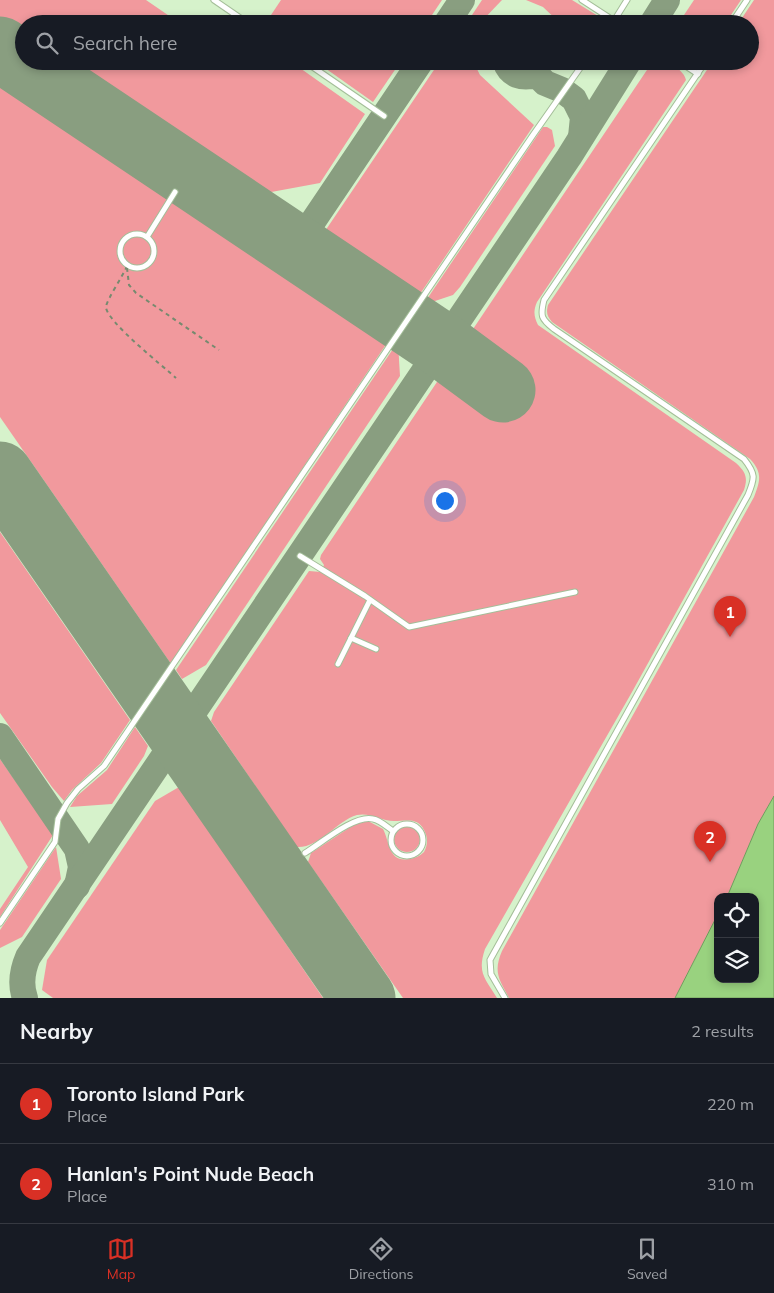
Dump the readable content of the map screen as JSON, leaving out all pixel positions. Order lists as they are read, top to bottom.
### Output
{
  "page": {
    "search": "Search here",
    "pins": ["1", "2"],
    "heading": ["Nearby", "2 results"],
    "list": [
      {
        "mark": "1",
        "name": "Toronto Island Park",
        "note": "Place",
        "value": "220 m"
      },
      {
        "mark": "2",
        "name": "Hanlan's Point Nude Beach",
        "note": "Place",
        "value": "310 m"
      }
    ],
    "nav": ["Map", "Directions", "Saved"]
  }
}
